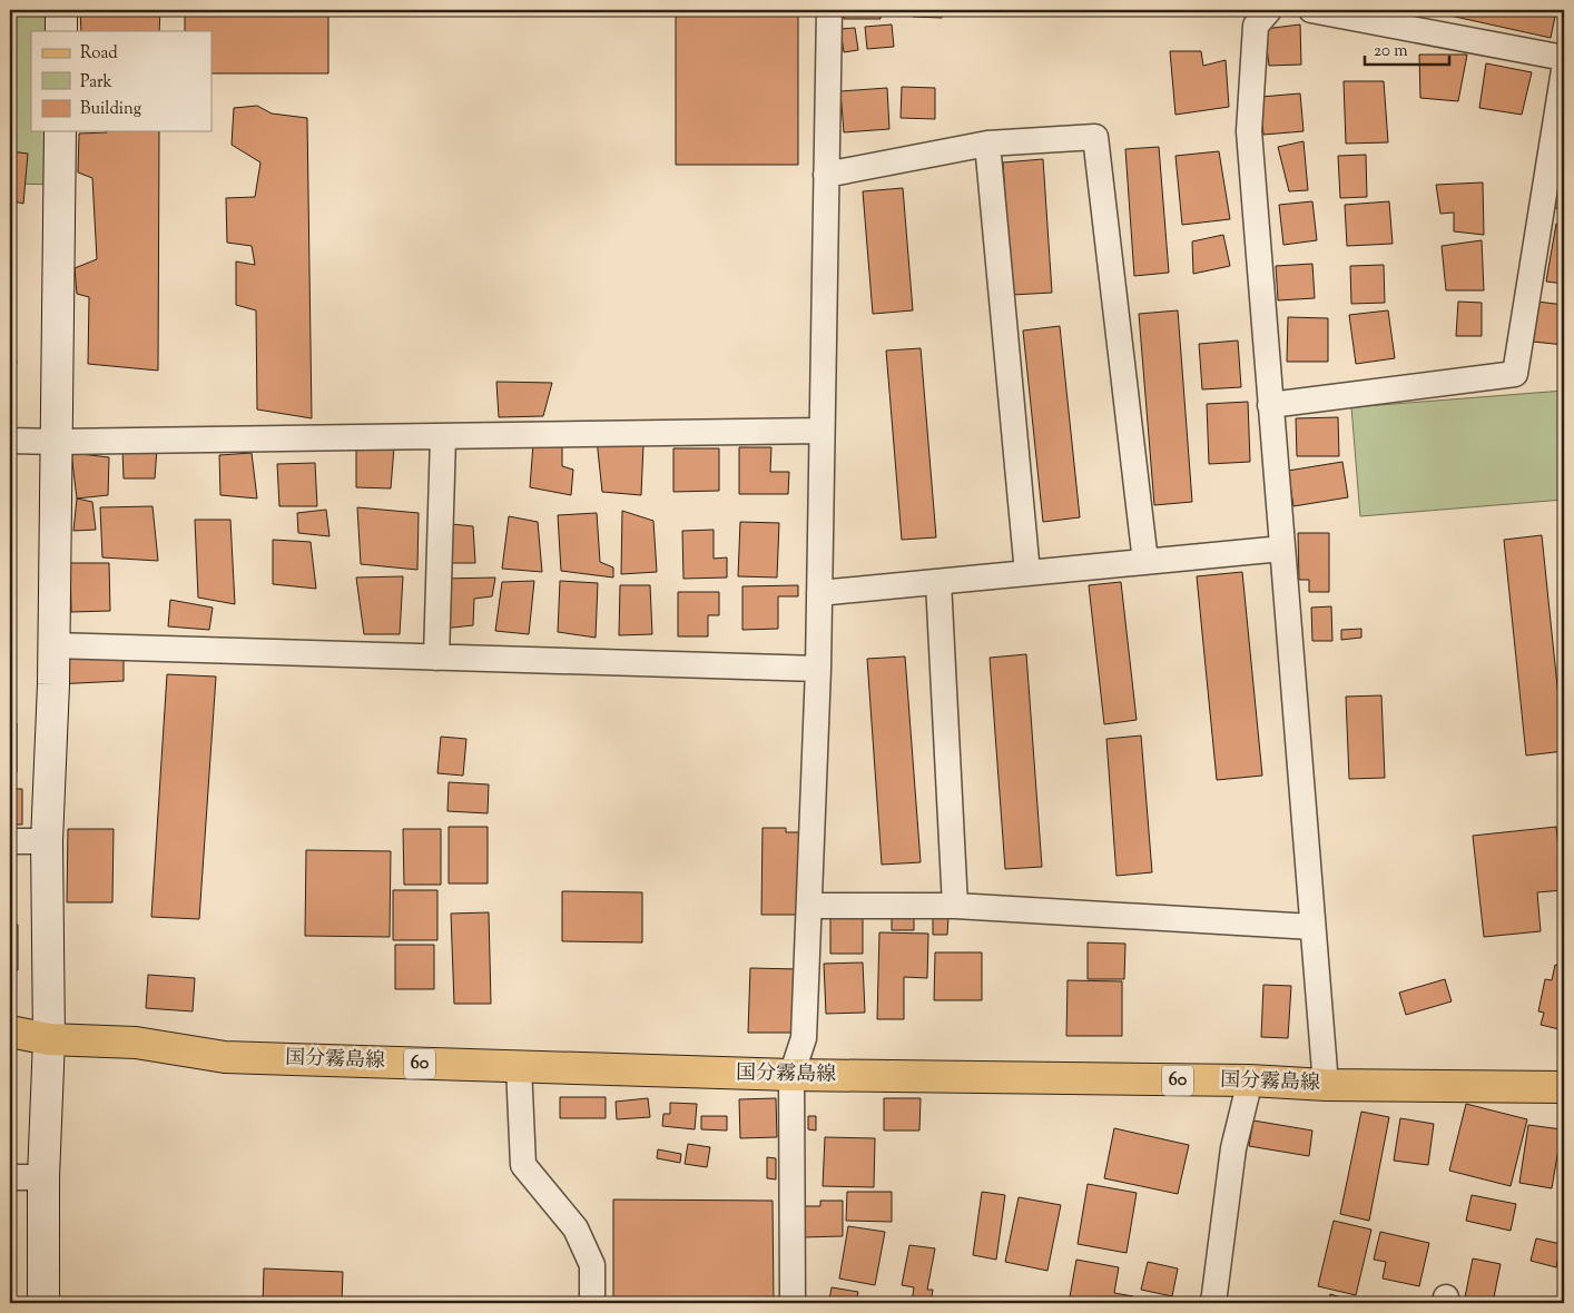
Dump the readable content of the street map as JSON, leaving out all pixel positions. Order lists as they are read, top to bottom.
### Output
{
  "streets": {
    "main road": ["国分霧島線", "60"]
  },
  "legend": ["Road", "Park", "Building"],
  "scale_bar": "20 m"
}
